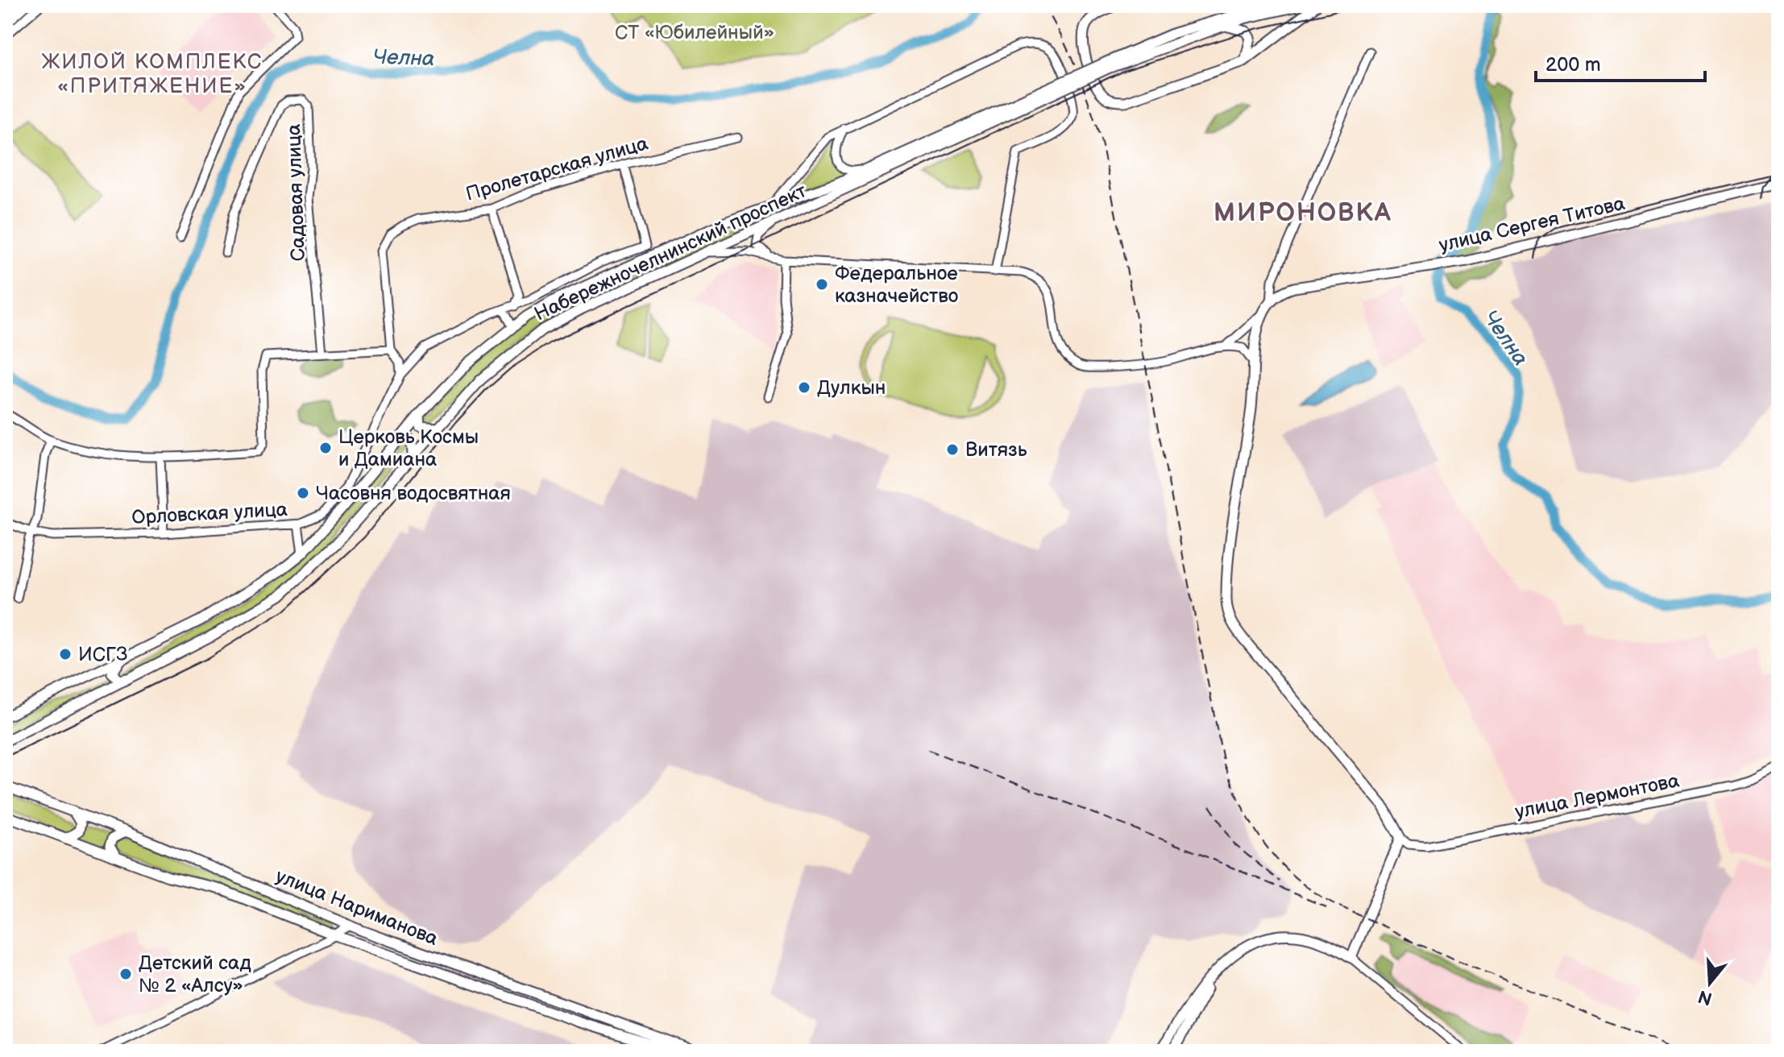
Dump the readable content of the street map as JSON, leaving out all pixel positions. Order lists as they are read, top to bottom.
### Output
{
  "streets": {
    "main road": ["улица Сергея Титова", "Набережночелнинский проспект", "улица Нариманова"],
    "street": [
      "Пролетарская улица",
      "Садовая улица",
      "Орловская улица",
      "улица Лермонтова"
    ]
  },
  "crossings": [
    ["Пролетарская улица", "Орловская улица"]
  ],
  "districts": ["ЖИЛОЙ КОМПЛЕКС «ПРИТЯЖЕНИЕ»", "МИРОНОВКА"],
  "water": ["Челна"],
  "parks": ["СТ «Юбилейный»"],
  "places": [
    "Федеральное казначейство",
    "Дулкын",
    "Церковь Космы и Дамиана",
    "Витязь",
    "Часовня водосвятная",
    "ИСГЗ",
    "Детский сад № 2 «Алсу»"
  ],
  "scale_bar": "200 m",
  "north": "bottom"
}
